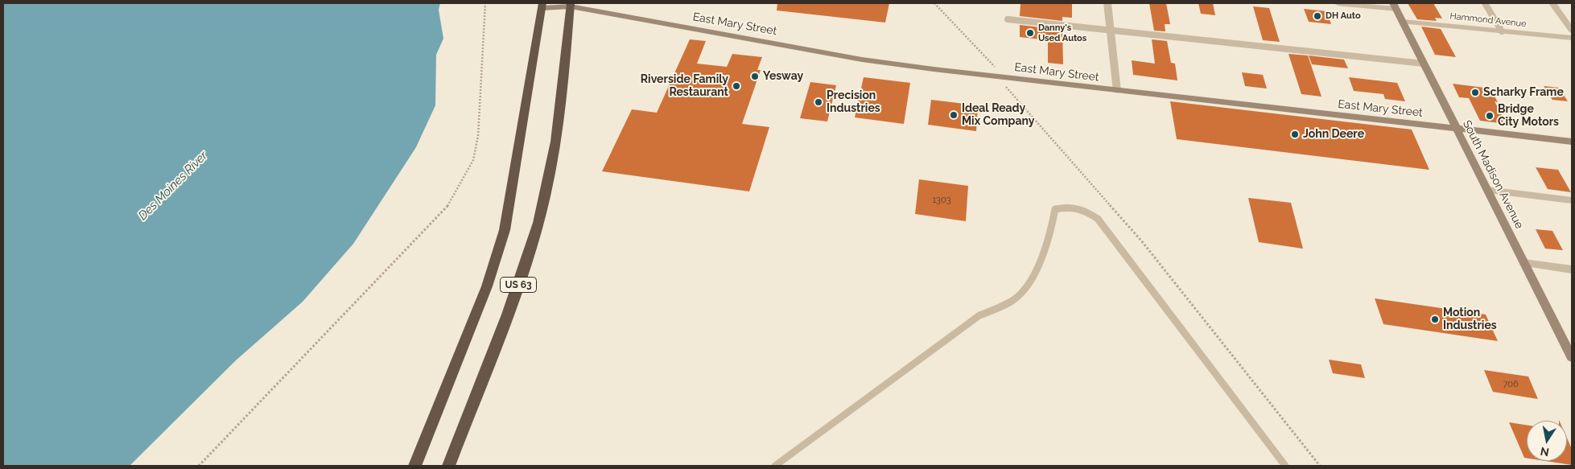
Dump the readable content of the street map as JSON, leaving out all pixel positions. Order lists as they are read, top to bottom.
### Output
{
  "streets": {
    "highway": ["US 63"],
    "main road": ["East Mary Street", "South Madison Avenue"],
    "street": ["Hammond Avenue"]
  },
  "crossings": [
    ["Hammond Avenue", "South Madison Avenue"],
    ["East Mary Street", "South Madison Avenue"],
    ["East Mary Street", "US 63"]
  ],
  "water": ["Des Moines River"],
  "places": [
    "DH Auto",
    "Danny's Used Autos",
    "Yesway",
    "Riverside Family Restaurant",
    "Scharky Frame",
    "Precision Industries",
    "Ideal Ready Mix Company",
    "Bridge City Motors",
    "John Deere",
    "Motion Industries"
  ],
  "house_numbers": ["1303", "706"],
  "north": "bottom"
}
